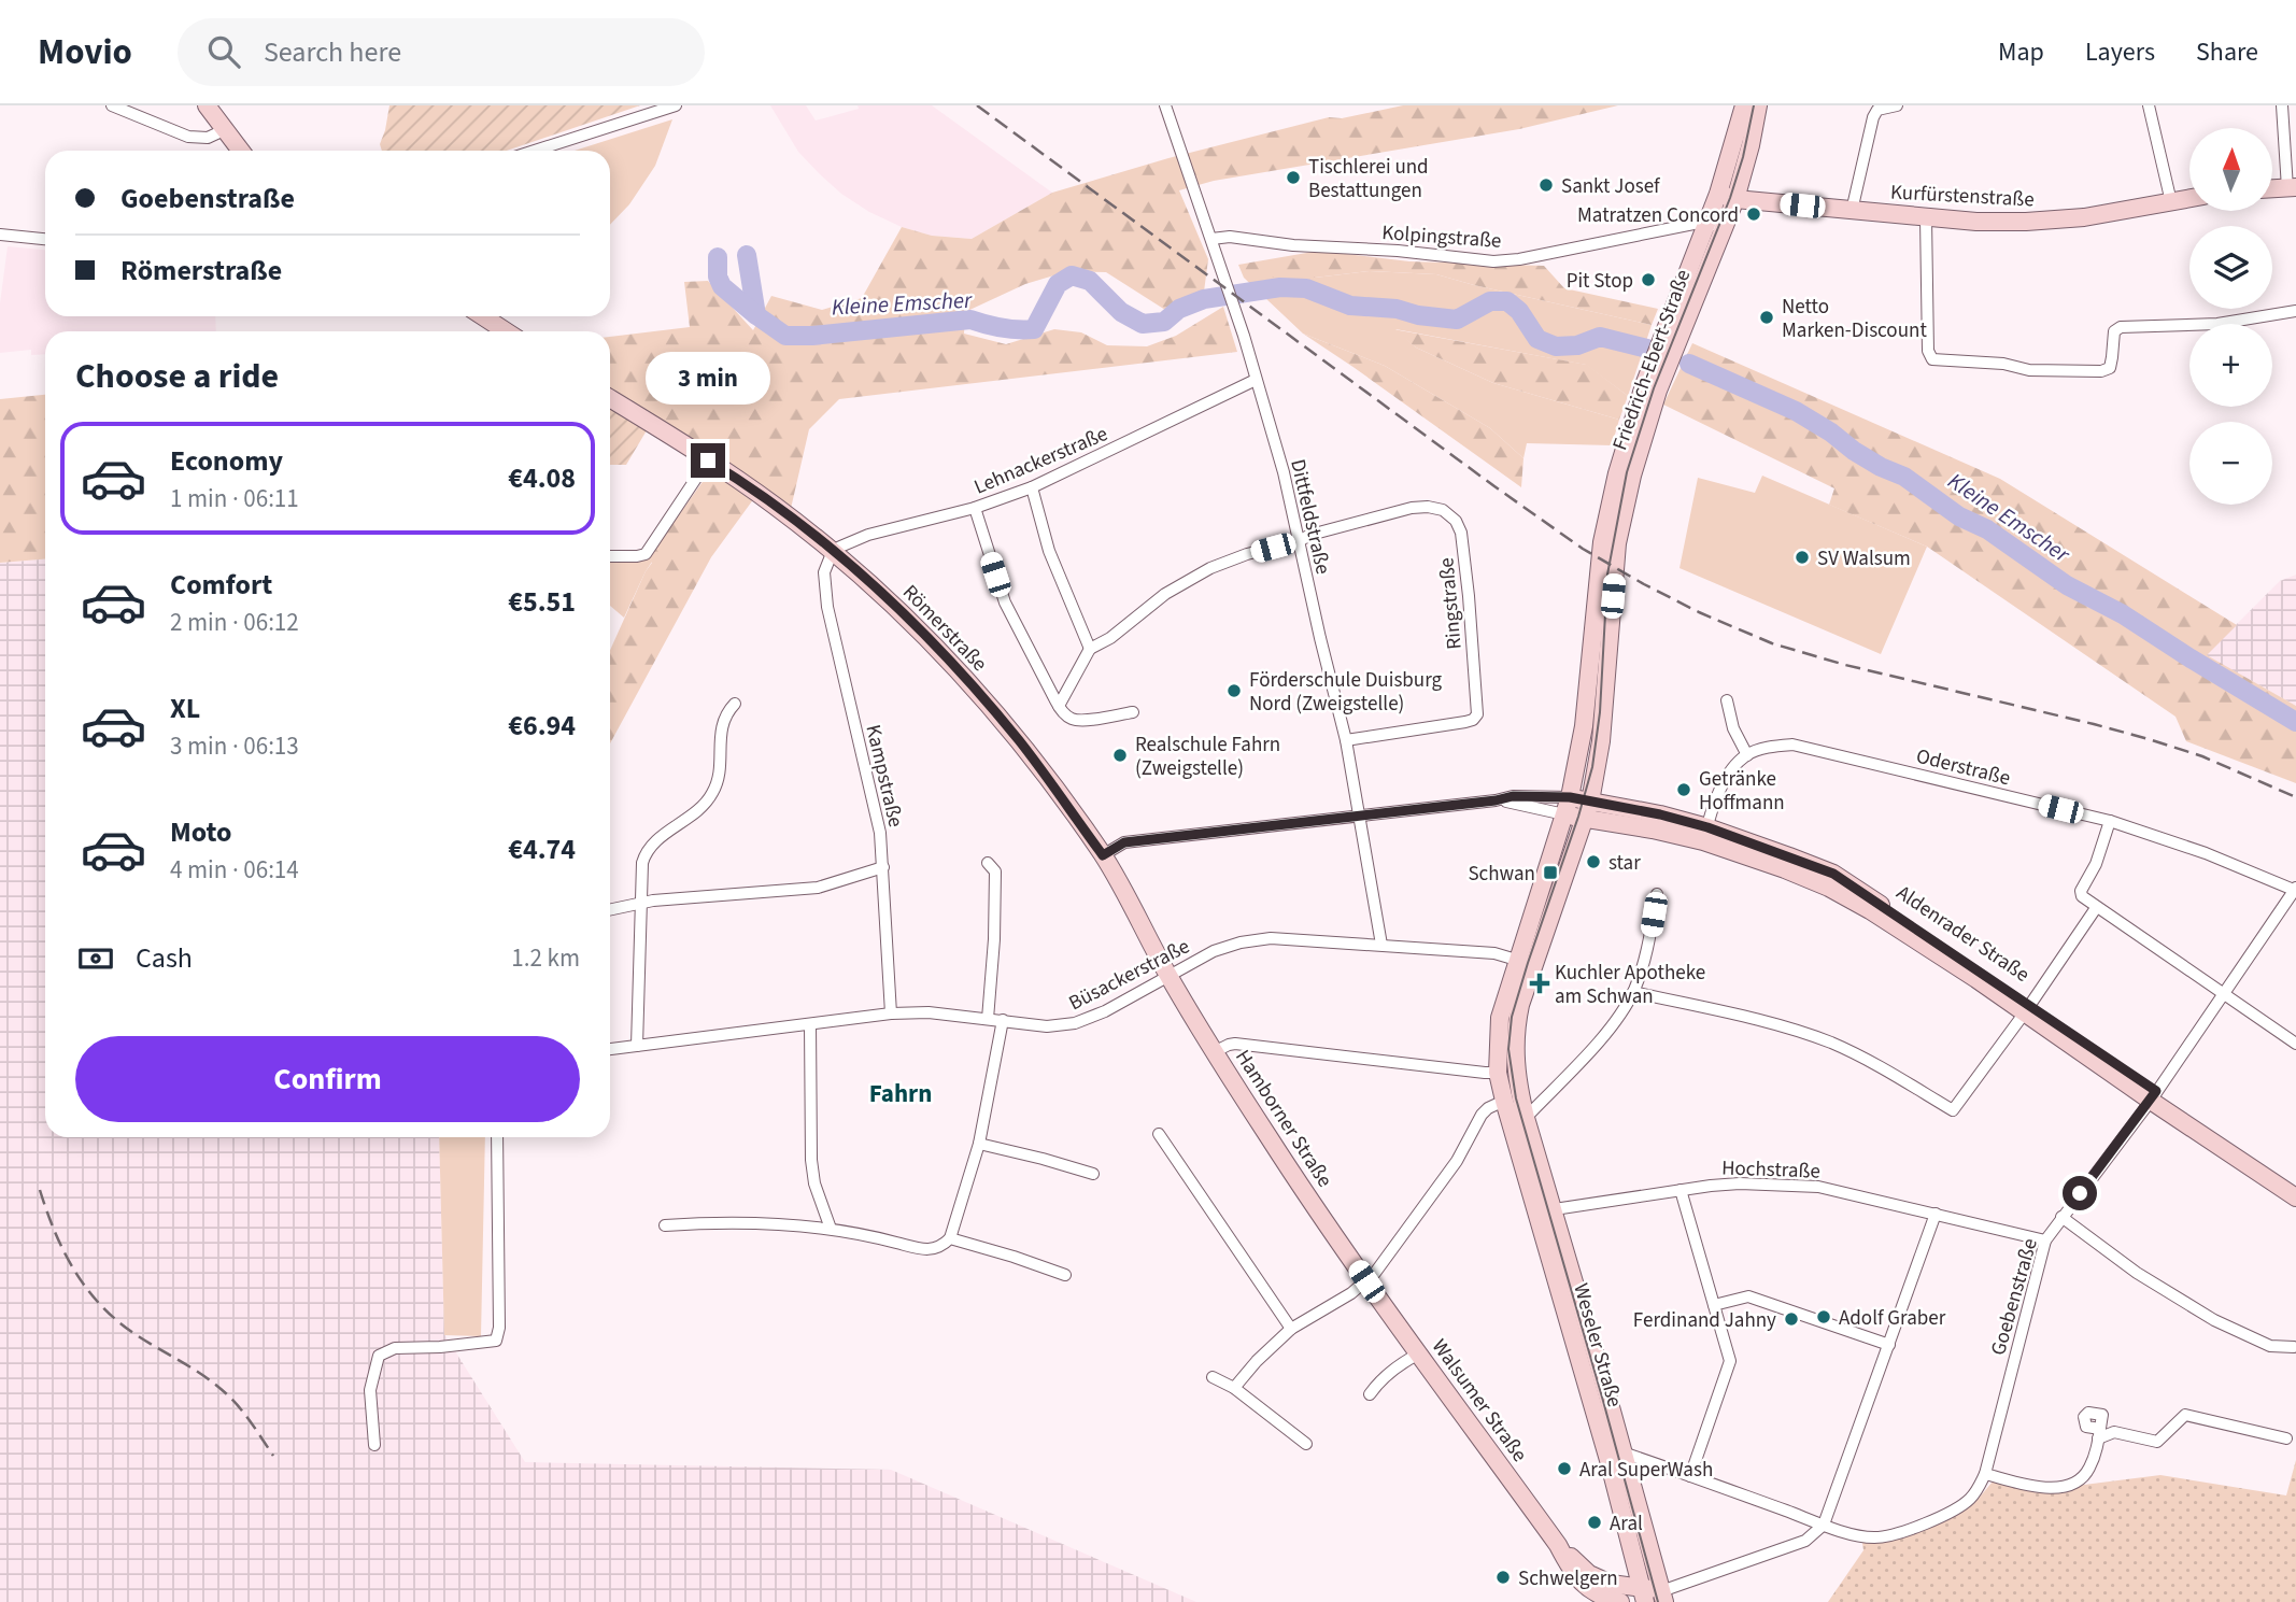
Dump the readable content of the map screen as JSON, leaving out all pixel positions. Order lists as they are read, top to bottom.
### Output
{
  "streets": {
    "street": [
      "Kurfürstenstraße",
      "Kolpingstraße",
      "Friedrich-Ebert-Straße",
      "Lehnackerstraße",
      "Dittfeldstraße",
      "Ringstraße",
      "Römerstraße",
      "Oderstraße",
      "Kampstraße",
      "Aldenrader Straße",
      "Büsackerstraße",
      "Hamborner Straße",
      "Hochstraße",
      "Goebenstraße",
      "Weseler Straße",
      "Walsumer Straße"
    ]
  },
  "crossings": [
    ["Kurfürstenstraße", "Friedrich-Ebert-Straße"],
    ["Kolpingstraße", "Friedrich-Ebert-Straße"],
    ["Kolpingstraße", "Dittfeldstraße"],
    ["Friedrich-Ebert-Straße", "Aldenrader Straße"],
    ["Friedrich-Ebert-Straße", "Büsackerstraße"],
    ["Friedrich-Ebert-Straße", "Weseler Straße"],
    ["Lehnackerstraße", "Dittfeldstraße"],
    ["Lehnackerstraße", "Römerstraße"],
    ["Lehnackerstraße", "Kampstraße"],
    ["Dittfeldstraße", "Ringstraße"],
    ["Dittfeldstraße", "Büsackerstraße"],
    ["Römerstraße", "Kampstraße"],
    ["Römerstraße", "Büsackerstraße"],
    ["Römerstraße", "Hamborner Straße"],
    ["Oderstraße", "Goebenstraße"],
    ["Kampstraße", "Büsackerstraße"],
    ["Aldenrader Straße", "Goebenstraße"],
    ["Büsackerstraße", "Hamborner Straße"],
    ["Hamborner Straße", "Walsumer Straße"],
    ["Hochstraße", "Goebenstraße"],
    ["Hochstraße", "Weseler Straße"],
    ["Goebenstraße", "Weseler Straße"],
    ["Weseler Straße", "Walsumer Straße"]
  ],
  "districts": ["Fahrn"],
  "water": ["Kleine Emscher"],
  "places": {
    "other": [
      "Tischlerei und Bestattungen",
      "Sankt Josef",
      "Matratzen Concord",
      "Pit Stop",
      "Netto Marken-Discount",
      "SV Walsum",
      "Förderschule Duisburg Nord (Zweigstelle)",
      "Realschule Fahrn (Zweigstelle)",
      "Getränke Hoffmann",
      "star",
      "Adolf Graber",
      "Ferdinand Jahny",
      "Aral SuperWash",
      "Aral",
      "Schwelgern"
    ],
    "transit": ["Schwan"],
    "health": ["Kuchler Apotheke am Schwan"]
  },
  "north": "top",
  "page": {
    "header": "Movio",
    "search": "Search here",
    "nav": ["Map", "Layers", "Share"],
    "map_buttons": ["+", "−"],
    "banner": ["Goebenstraße", "Römerstraße"],
    "heading": "Choose a ride",
    "bubble": "3 min",
    "list": [
      {
        "name": "Economy",
        "note": "1 min · 06:11",
        "value": "€4.08"
      },
      {
        "name": "Comfort",
        "note": "2 min · 06:12",
        "value": "€5.51"
      },
      {
        "name": "XL",
        "note": "3 min · 06:13",
        "value": "€6.94"
      },
      {
        "name": "Moto",
        "note": "4 min · 06:14",
        "value": "€4.74"
      }
    ],
    "pay": ["Cash", "1.2 km"],
    "buttons": "Confirm"
  }
}
